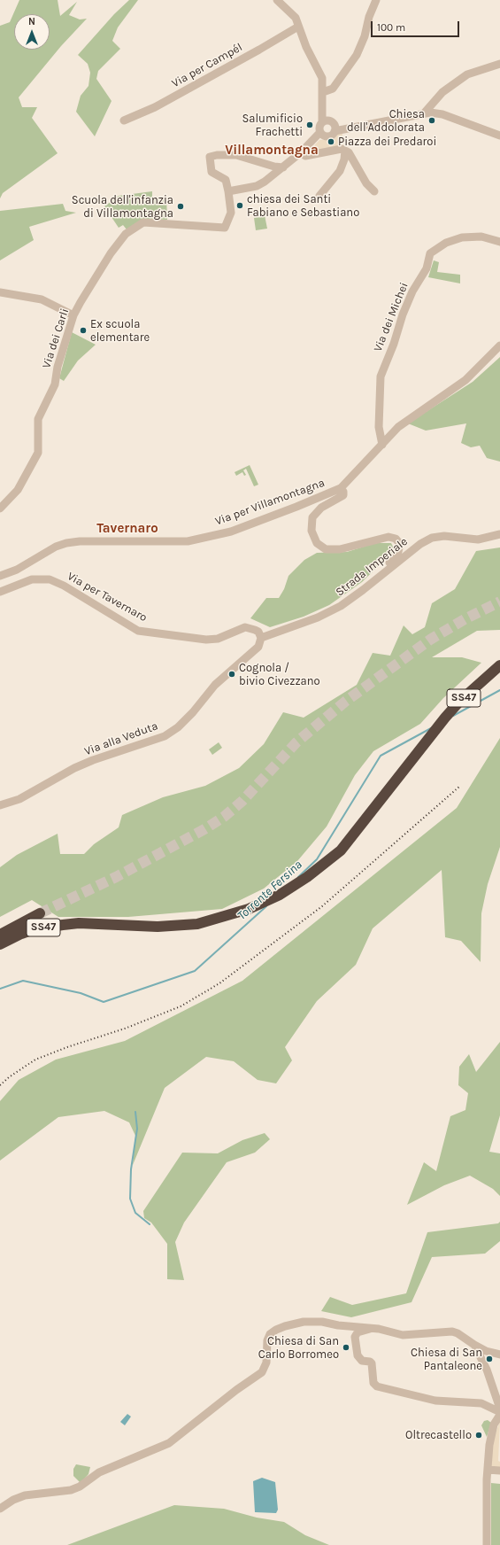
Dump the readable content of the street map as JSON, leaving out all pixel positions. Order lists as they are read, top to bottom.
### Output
{
  "streets": {
    "highway": ["SS47"],
    "street": [
      "Via per Campél",
      "Via dei Michei",
      "Via dei Carli",
      "Via per Villamontagna",
      "Strada Imperiale",
      "Via per Tavernaro",
      "Via alla Veduta"
    ]
  },
  "crossings": [
    ["Via dei Michei", "Via per Villamontagna"],
    ["Strada Imperiale", "Via per Tavernaro"],
    ["Strada Imperiale", "Via alla Veduta"],
    ["Via per Tavernaro", "Via alla Veduta"]
  ],
  "districts": ["Villamontagna", "Tavernaro"],
  "water": ["Torrente Fersina"],
  "places": [
    "Chiesa dell'Addolorata",
    "Salumificio Frachetti",
    "Piazza dei Predaroi",
    "chiesa dei Santi Fabiano e Sebastiano",
    "Scuola dell'infanzia di Villamontagna",
    "Ex scuola elementare",
    "Cognola / bivio Civezzano",
    "Chiesa di San Carlo Borromeo",
    "Chiesa di San Pantaleone",
    "Oltrecastello"
  ],
  "scale_bar": "100 m",
  "north": "top"
}
